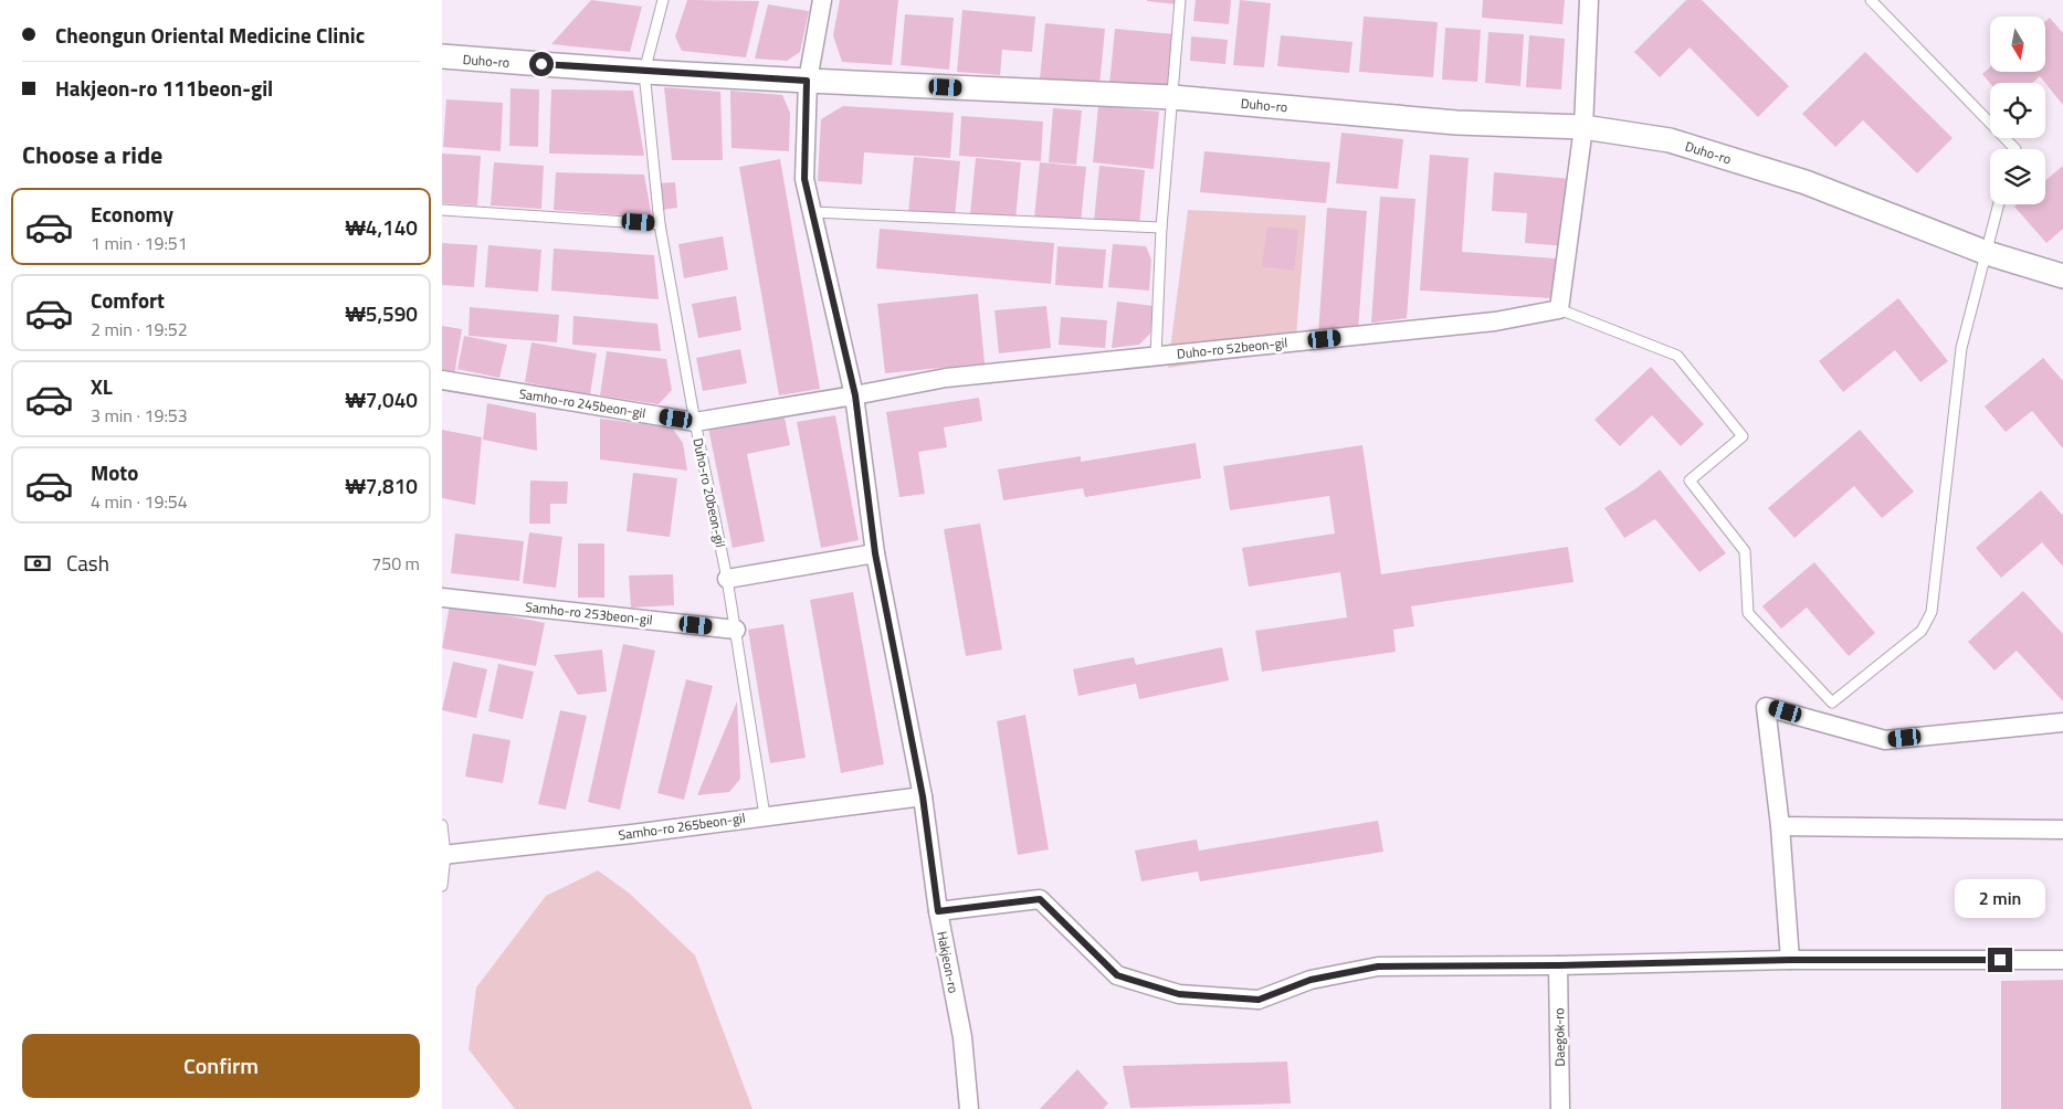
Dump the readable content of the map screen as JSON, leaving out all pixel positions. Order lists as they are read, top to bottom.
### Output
{
  "streets": {
    "street": [
      "Duho-ro",
      "Duho-ro 52beon-gil",
      "Samho-ro 245beon-gil",
      "Samho-ro 253beon-gil",
      "Samho-ro 265beon-gil",
      "Hakjeon-ro",
      "Daegok-ro"
    ],
    "lane": ["Duho-ro 20beon-gil"]
  },
  "crossings": [
    ["Duho-ro", "Duho-ro 20beon-gil"],
    ["Duho-ro", "Hakjeon-ro"],
    ["Duho-ro 52beon-gil", "Samho-ro 245beon-gil"],
    ["Duho-ro 52beon-gil", "Hakjeon-ro"],
    ["Samho-ro 245beon-gil", "Duho-ro 20beon-gil"],
    ["Samho-ro 245beon-gil", "Hakjeon-ro"],
    ["Duho-ro 20beon-gil", "Samho-ro 253beon-gil"],
    ["Duho-ro 20beon-gil", "Samho-ro 265beon-gil"],
    ["Samho-ro 265beon-gil", "Hakjeon-ro"]
  ],
  "north": "bottom",
  "page": {
    "banner": ["Cheongun Oriental Medicine Clinic", "Hakjeon-ro 111beon-gil"],
    "heading": "Choose a ride",
    "list": [
      {
        "name": "Economy",
        "note": "1 min · 19:51",
        "value": "₩4,140"
      },
      {
        "name": "Comfort",
        "note": "2 min · 19:52",
        "value": "₩5,590"
      },
      {
        "name": "XL",
        "note": "3 min · 19:53",
        "value": "₩7,040"
      },
      {
        "name": "Moto",
        "note": "4 min · 19:54",
        "value": "₩7,810"
      }
    ],
    "pay": ["Cash", "750 m"],
    "bubble": "2 min",
    "buttons": "Confirm"
  }
}
